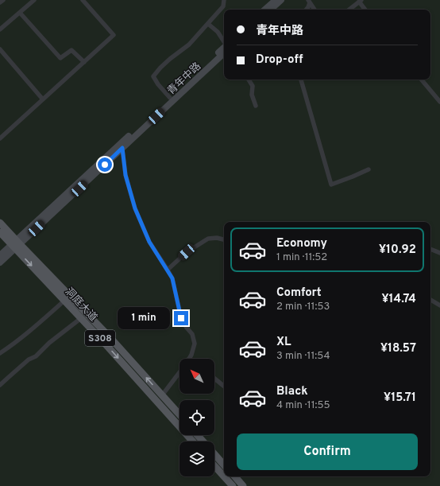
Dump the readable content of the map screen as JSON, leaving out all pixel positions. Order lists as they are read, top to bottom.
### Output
{
  "streets": {
    "main road": ["青年中路", "洞庭大道", "S308"]
  },
  "crossings": [
    ["青年中路", "洞庭大道"]
  ],
  "north": "top left",
  "page": {
    "banner": ["青年中路", "Drop-off"],
    "list": [
      {
        "name": "Economy",
        "note": "1 min · 11:52",
        "value": "¥10.92"
      },
      {
        "name": "Comfort",
        "note": "2 min · 11:53",
        "value": "¥14.74"
      },
      {
        "name": "XL",
        "note": "3 min · 11:54",
        "value": "¥18.57"
      },
      {
        "name": "Black",
        "note": "4 min · 11:55",
        "value": "¥15.71"
      }
    ],
    "bubble": "1 min",
    "buttons": "Confirm"
  }
}
